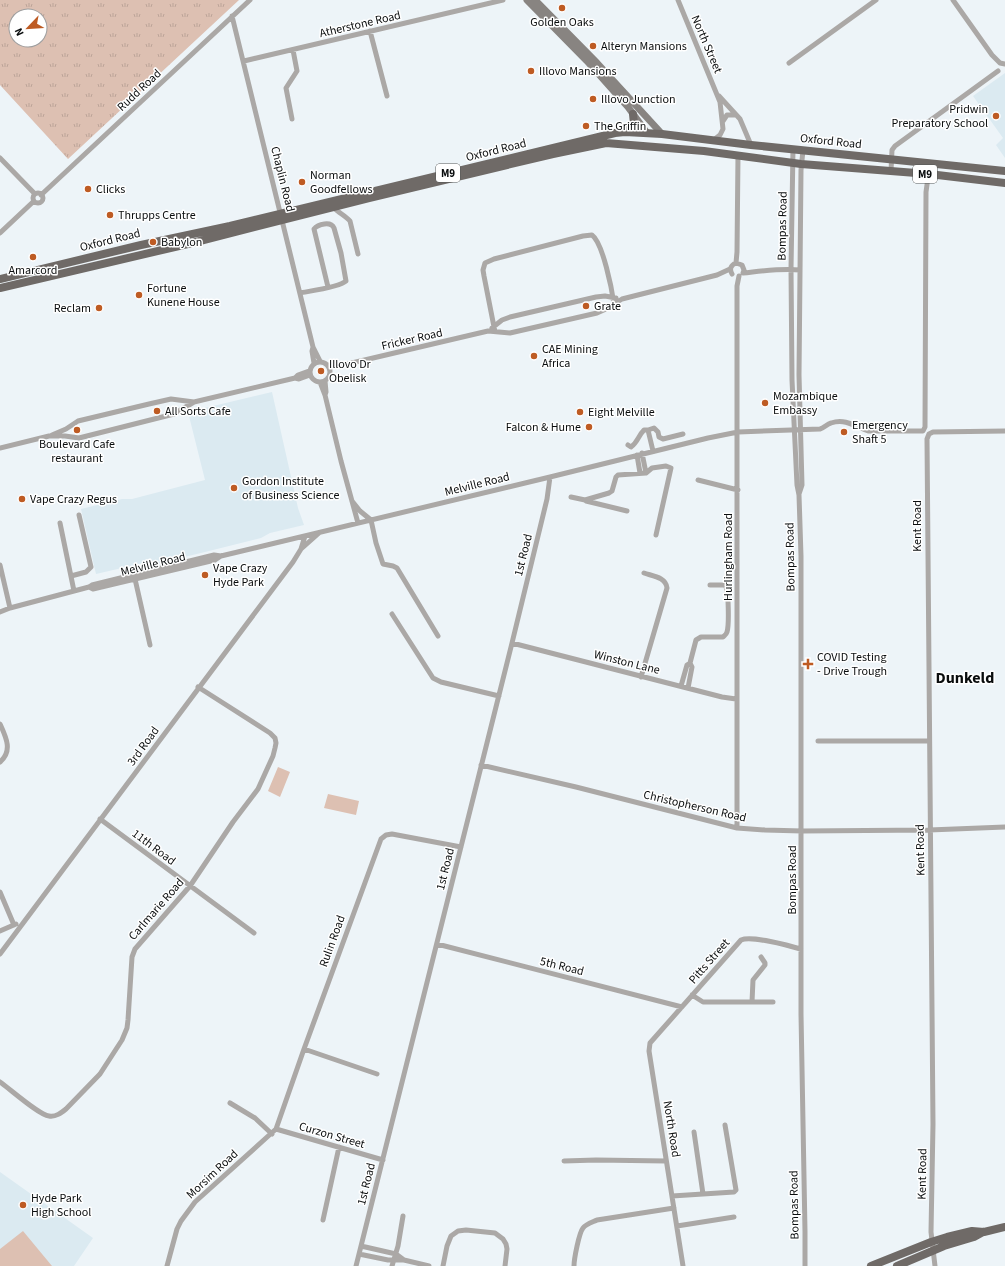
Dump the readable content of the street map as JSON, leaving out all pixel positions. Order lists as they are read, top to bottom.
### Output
{
  "streets": {
    "main road": ["Oxford Road", "M9"],
    "street": [
      "Atherstone Road",
      "North Street",
      "Rudd Road",
      "Chaplin Road",
      "Bompas Road",
      "Fricker Road",
      "Melville Road",
      "Kent Road",
      "1st Road",
      "Hurlingham Road",
      "Winston Lane",
      "3rd Road",
      "Christopherson Road",
      "11th Road",
      "Carlmarie Road",
      "Rulin Road",
      "Pitts Street",
      "5th Road",
      "North Road",
      "Curzon Street",
      "Morsim Road"
    ]
  },
  "crossings": [
    ["Atherstone Road", "Chaplin Road"],
    ["North Street", "Oxford Road"],
    ["Rudd Road", "Chaplin Road"],
    ["Oxford Road", "Chaplin Road"],
    ["Oxford Road", "Bompas Road"],
    ["Oxford Road", "Melville Road"],
    ["Chaplin Road", "Fricker Road"],
    ["Bompas Road", "Fricker Road"],
    ["Bompas Road", "Melville Road"],
    ["Bompas Road", "Christopherson Road"],
    ["Bompas Road", "Pitts Street"],
    ["Fricker Road", "Hurlingham Road"],
    ["Melville Road", "1st Road"],
    ["Melville Road", "Hurlingham Road"],
    ["Melville Road", "3rd Road"],
    ["Kent Road", "Christopherson Road"],
    ["1st Road", "Winston Lane"],
    ["1st Road", "Christopherson Road"],
    ["1st Road", "Rulin Road"],
    ["1st Road", "5th Road"],
    ["1st Road", "Curzon Street"],
    ["Hurlingham Road", "Winston Lane"],
    ["Hurlingham Road", "Christopherson Road"],
    ["3rd Road", "11th Road"],
    ["3rd Road", "Carlmarie Road"],
    ["11th Road", "Carlmarie Road"],
    ["Rulin Road", "Curzon Street"],
    ["Rulin Road", "Morsim Road"],
    ["Pitts Street", "5th Road"],
    ["Pitts Street", "North Road"],
    ["5th Road", "North Road"],
    ["Curzon Street", "Morsim Road"]
  ],
  "districts": ["Dunkeld"],
  "places": {
    "other": [
      "Golden Oaks",
      "Alteryn Mansions",
      "Illovo Mansions",
      "Illovo Junction",
      "Pridwin Preparatory School",
      "The Griffin",
      "Norman Goodfellows",
      "Clicks",
      "Thrupps Centre",
      "Babylon",
      "Amarcord",
      "Fortune Kunene House",
      "Grate",
      "Reclam",
      "CAE Mining Africa",
      "Illovo Dr Obelisk",
      "Mozambique Embassy",
      "All Sorts Cafe",
      "Eight Melville",
      "Falcon & Hume",
      "Boulevard Cafe restaurant",
      "Emergency Shaft 5",
      "Gordon Institute of Business Science",
      "Vape Crazy Regus",
      "Vape Crazy Hyde Park",
      "Hyde Park High School"
    ],
    "health": ["COVID Testing - Drive Trough"]
  },
  "north": "bottom left"
}
